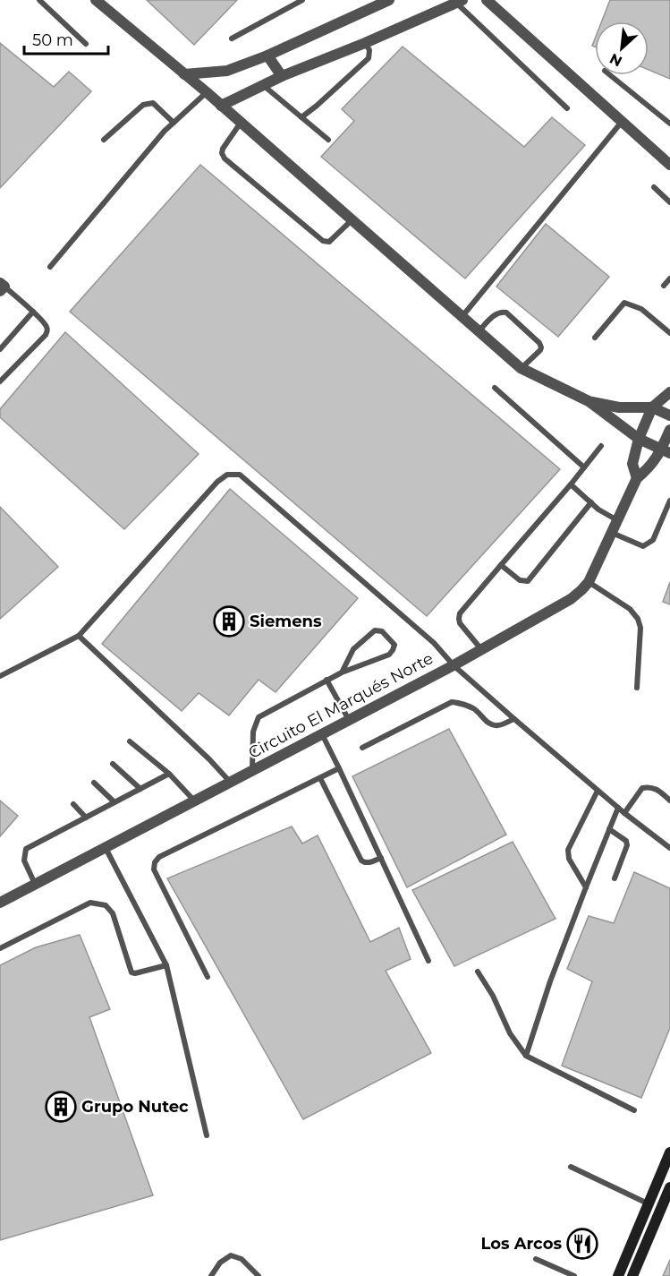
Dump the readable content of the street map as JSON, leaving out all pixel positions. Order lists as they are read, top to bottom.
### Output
{
  "streets": {
    "street": ["Circuito El Marqués Norte"]
  },
  "places": {
    "building": ["Siemens", "Grupo Nutec"],
    "restaurant": ["Los Arcos"]
  },
  "scale_bar": "50 m",
  "north": "bottom left"
}
